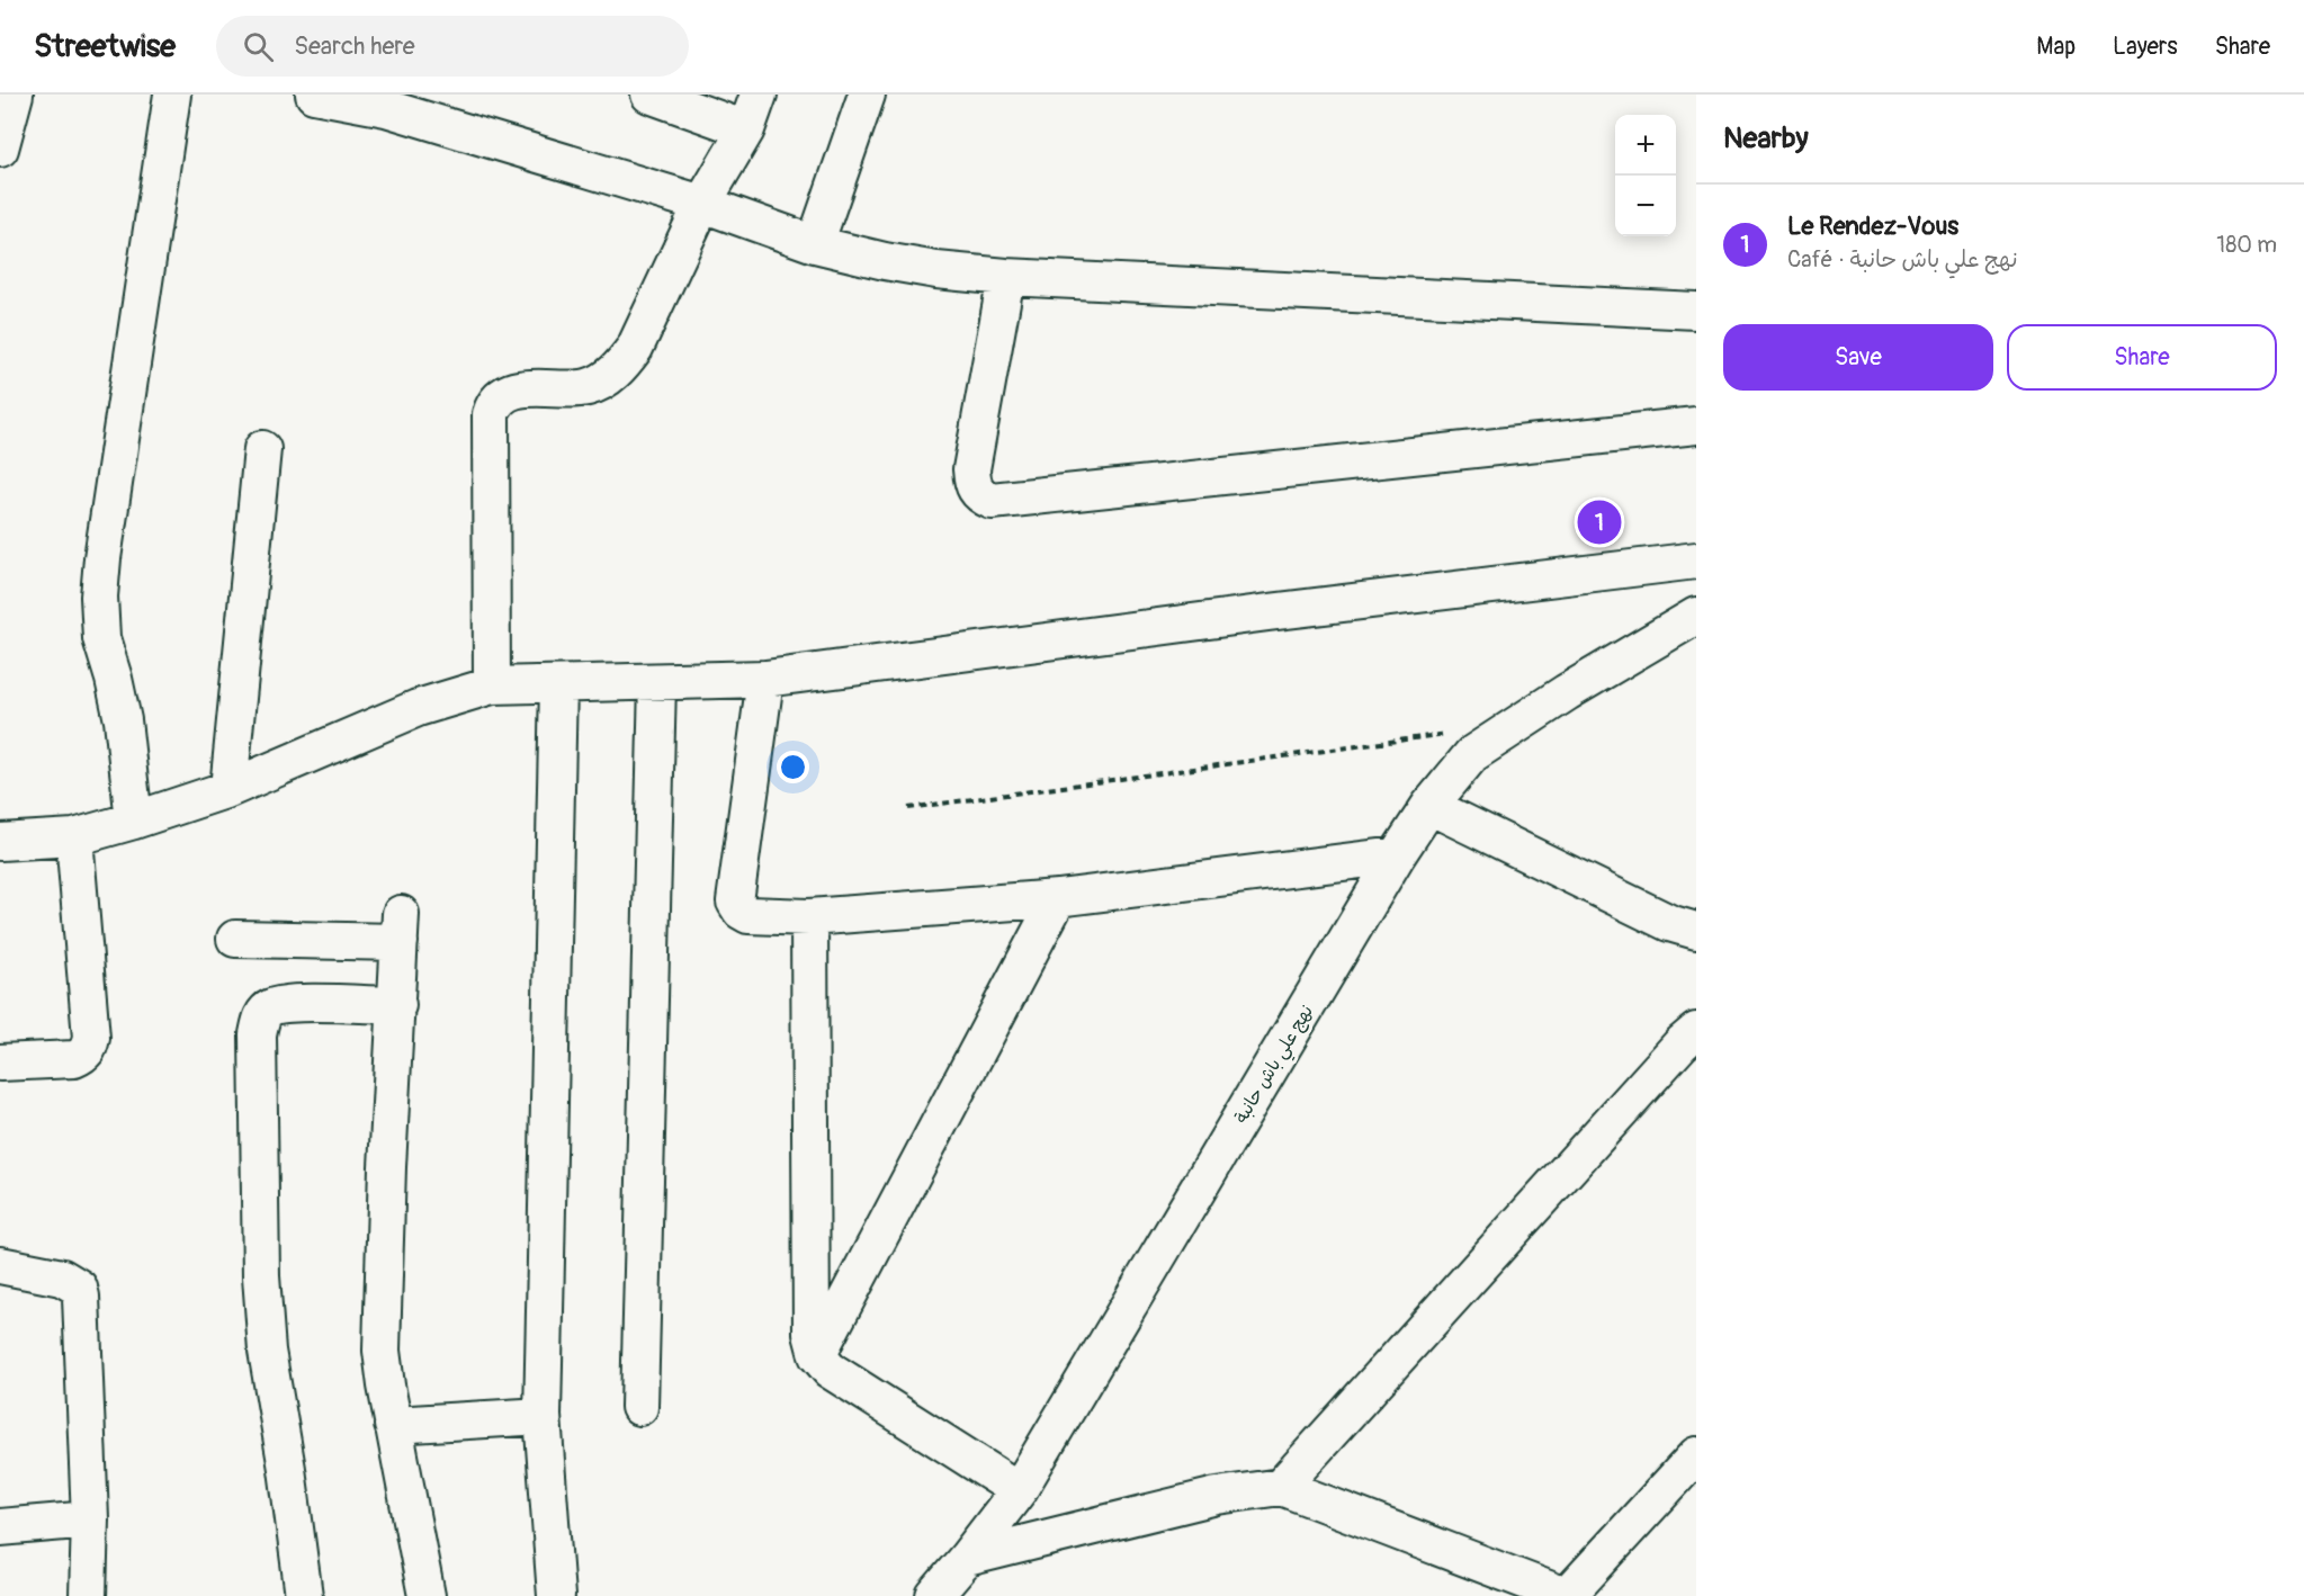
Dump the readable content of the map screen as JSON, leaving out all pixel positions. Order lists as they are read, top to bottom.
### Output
{
  "streets": {
    "street": ["نهج علي باش حانبة"]
  },
  "page": {
    "header": "Streetwise",
    "search": "Search here",
    "nav": ["Map", "Layers", "Share"],
    "heading": "Nearby",
    "map_buttons": ["+", "−"],
    "list": [
      {
        "mark": "1",
        "name": "Le Rendez-Vous",
        "note": "Café · نهج علي باش حانبة",
        "value": "180 m"
      }
    ],
    "buttons": ["Save", "Share"],
    "pins": "1"
  }
}
